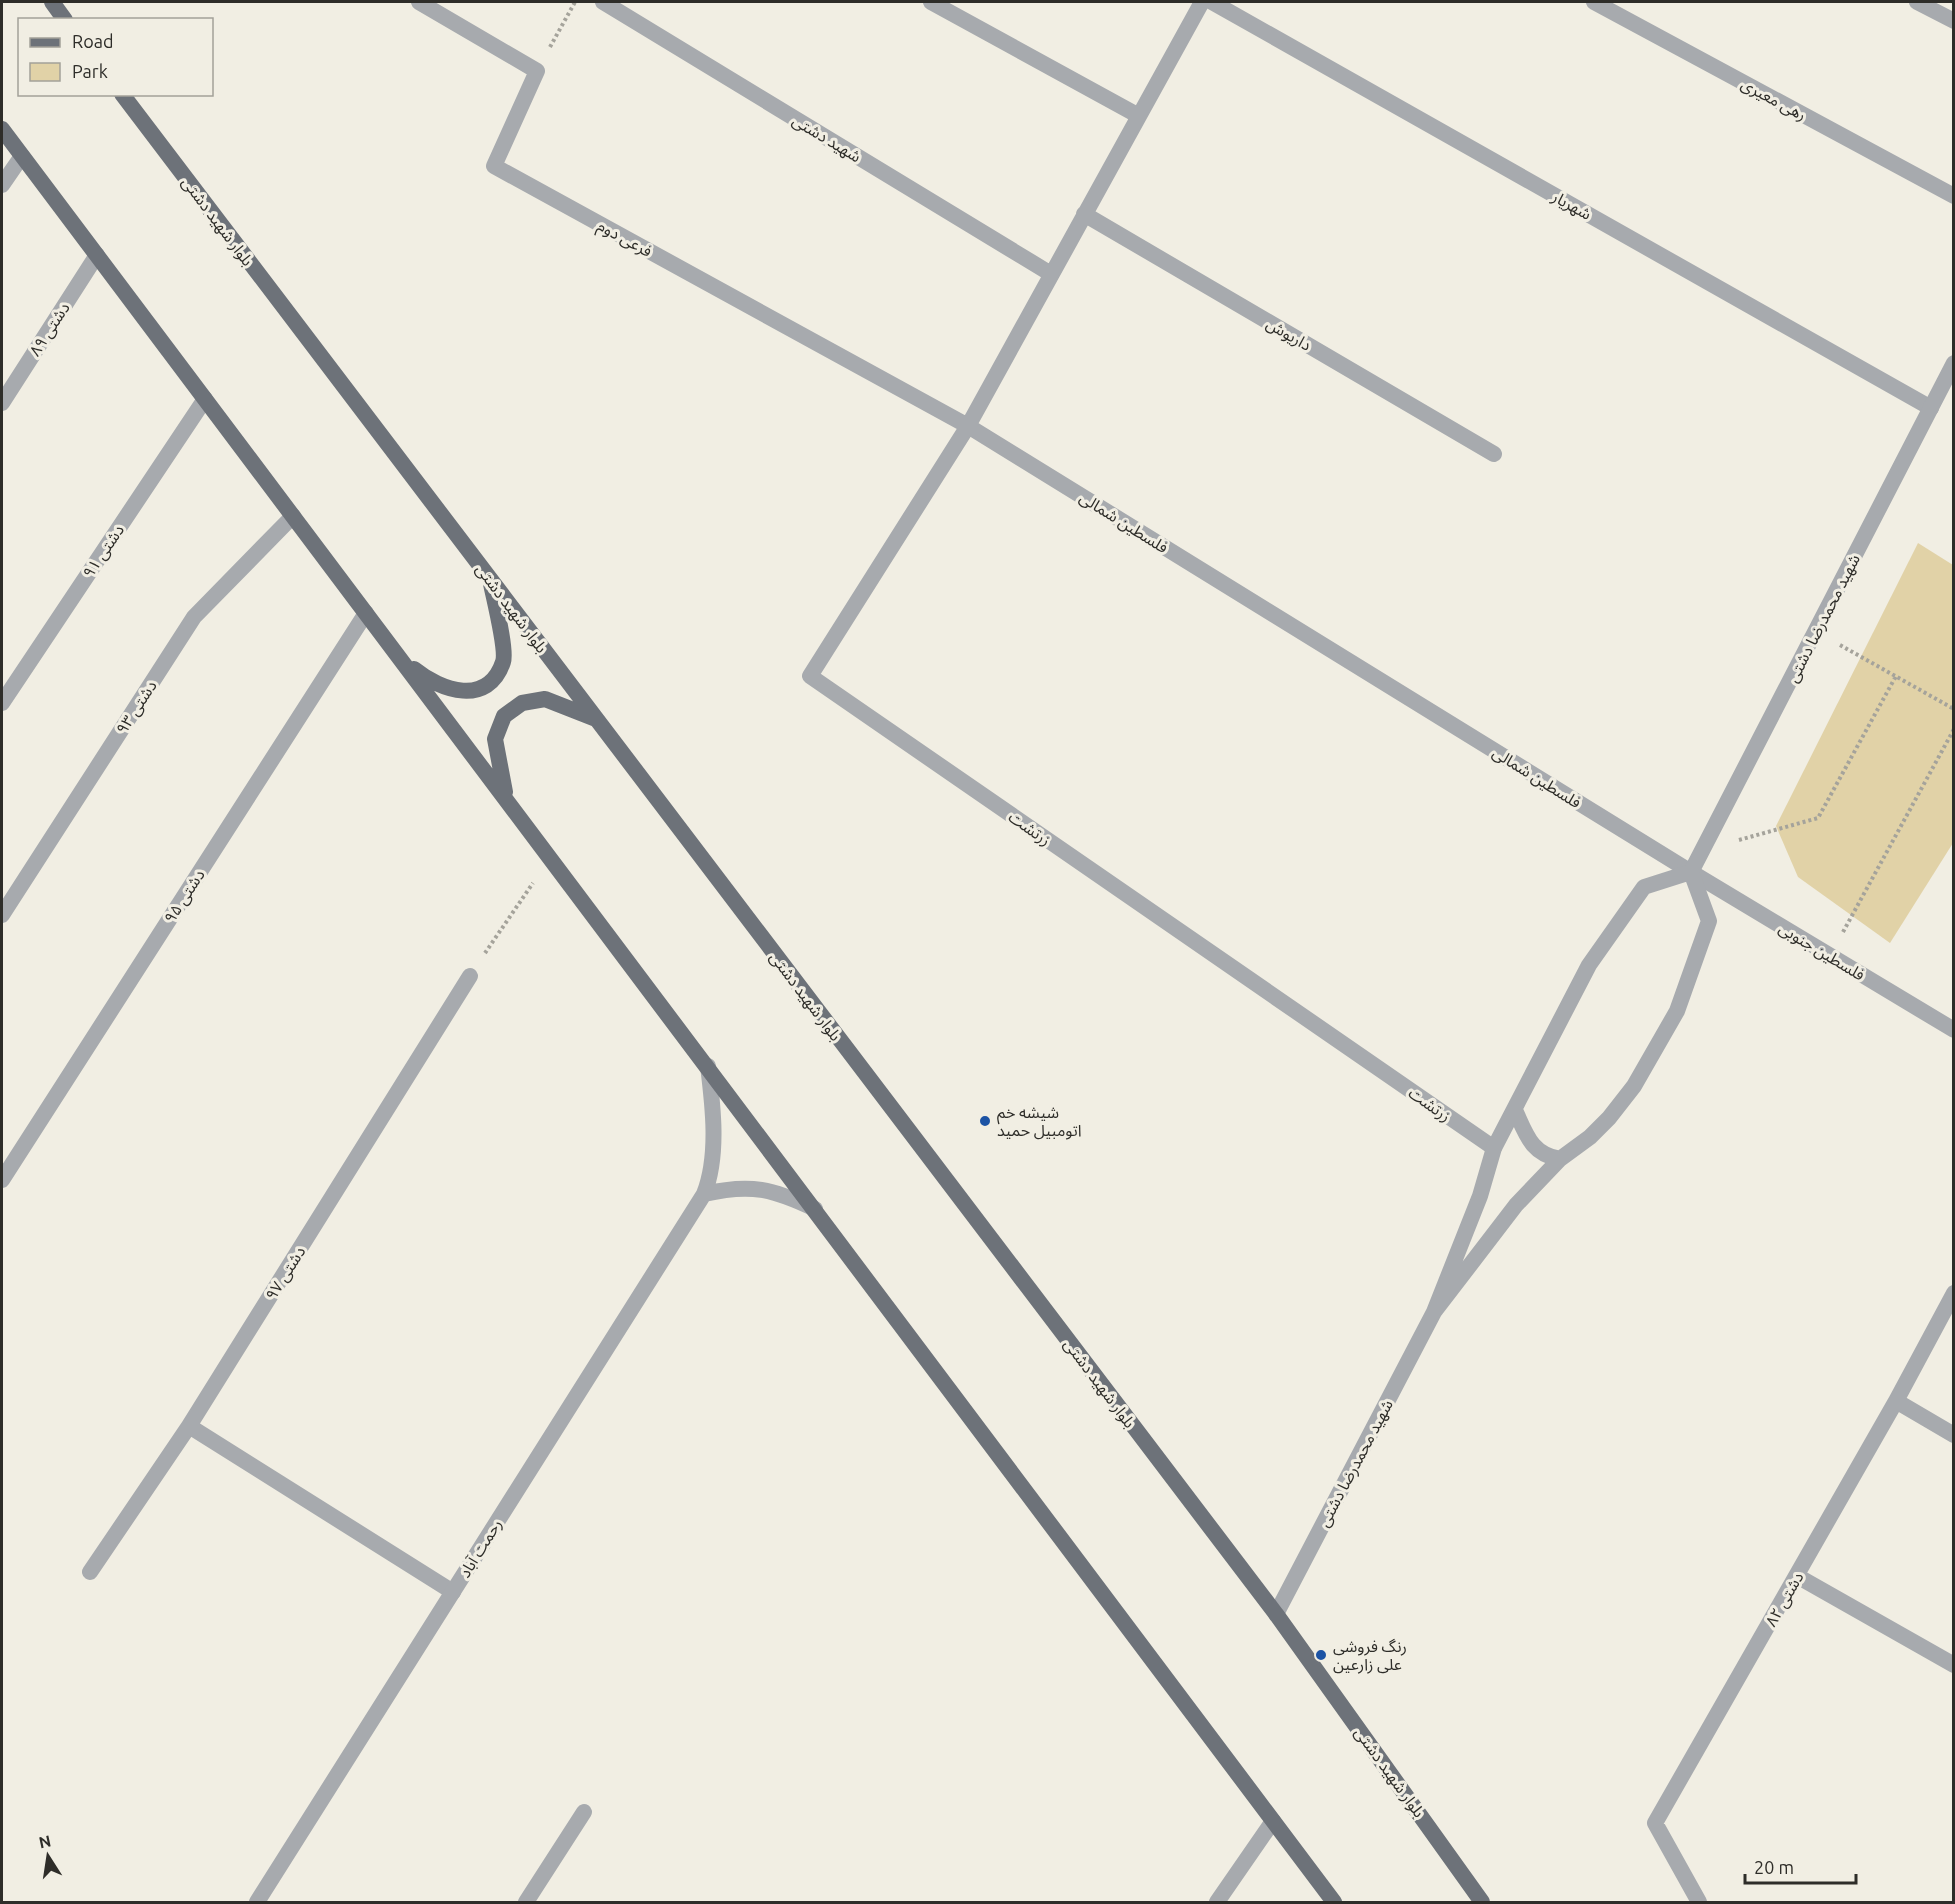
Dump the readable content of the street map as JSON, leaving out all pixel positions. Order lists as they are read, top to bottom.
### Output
{
  "streets": {
    "main road": ["بلوار شهید دشتی"],
    "street": [
      "رهی معیری",
      "شهید دشتی",
      "شهریار",
      "فرعی دوم",
      "دشتی ۸۹",
      "داریوش",
      "فلسطین شمالی",
      "دشتی ۹۱",
      "شهید محمدرضا دشتی",
      "دشتی ۹۳",
      "زرتشت",
      "دشتی ۹۵",
      "فلسطین جنوبی",
      "دشتی ۹۷",
      "رحمت آباد",
      "دشتی ۸۲"
    ]
  },
  "crossings": [
    ["شهریار", "شهید محمدرضا دشتی"],
    ["بلوار شهید دشتی", "شهید محمدرضا دشتی"],
    ["فرعی دوم", "فلسطین شمالی"],
    ["فرعی دوم", "زرتشت"],
    ["فلسطین شمالی", "شهید محمدرضا دشتی"],
    ["فلسطین شمالی", "زرتشت"],
    ["فلسطین شمالی", "فلسطین جنوبی"],
    ["شهید محمدرضا دشتی", "زرتشت"],
    ["شهید محمدرضا دشتی", "فلسطین جنوبی"]
  ],
  "places": ["شیشه خم اتومبیل حمید", "رنگ فروشی علی زارعین"],
  "legend": ["Road", "Park"],
  "scale_bar": "20 m",
  "north": "top"
}
